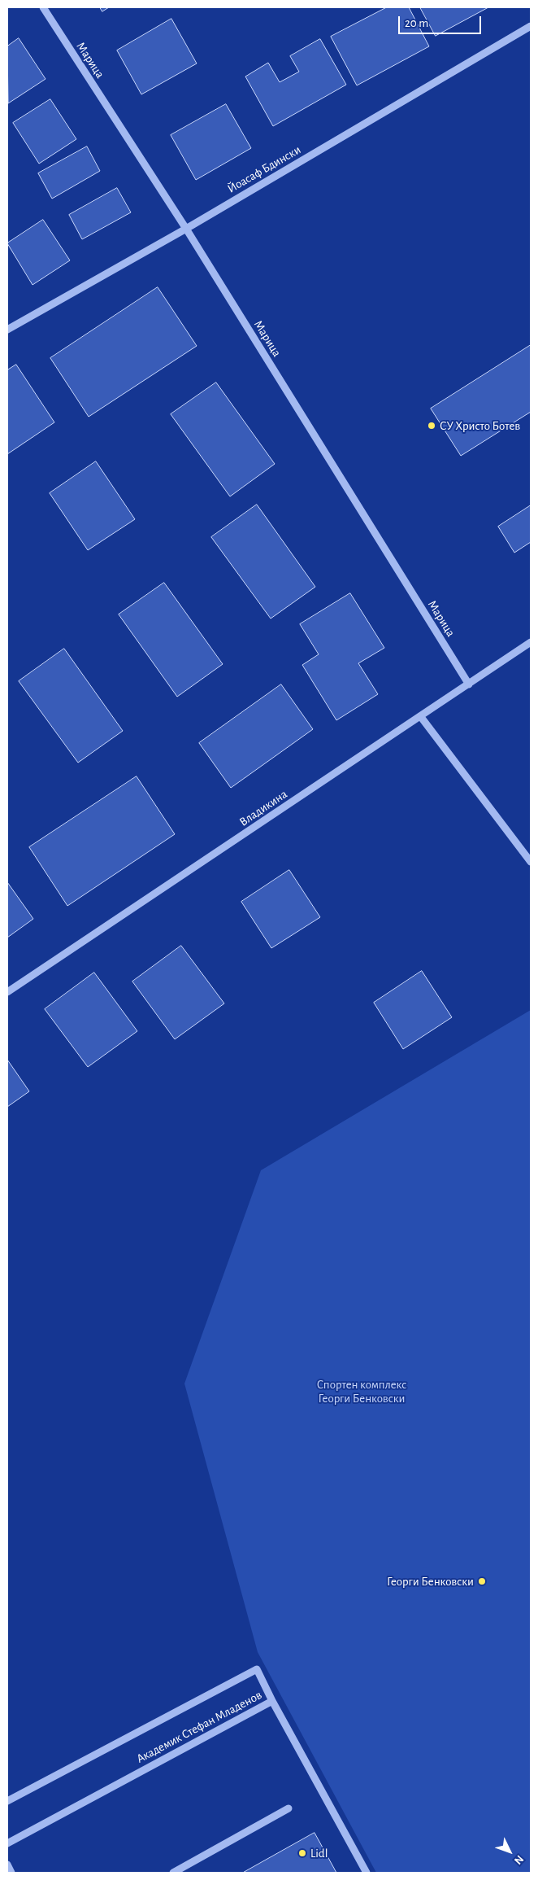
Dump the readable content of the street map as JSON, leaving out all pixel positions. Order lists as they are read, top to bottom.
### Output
{
  "streets": {
    "street": [
      "Марица",
      "Йоасаф Бдински",
      "Владикина",
      "Академик Стефан Младенов"
    ]
  },
  "crossings": [
    ["Марица", "Йоасаф Бдински"],
    ["Марица", "Владикина"]
  ],
  "parks": ["Спортен комплекс Георги Бенковски"],
  "places": ["СУ Христо Ботев", "Георги Бенковски", "Lidl"],
  "scale_bar": "20 m",
  "north": "bottom right"
}
